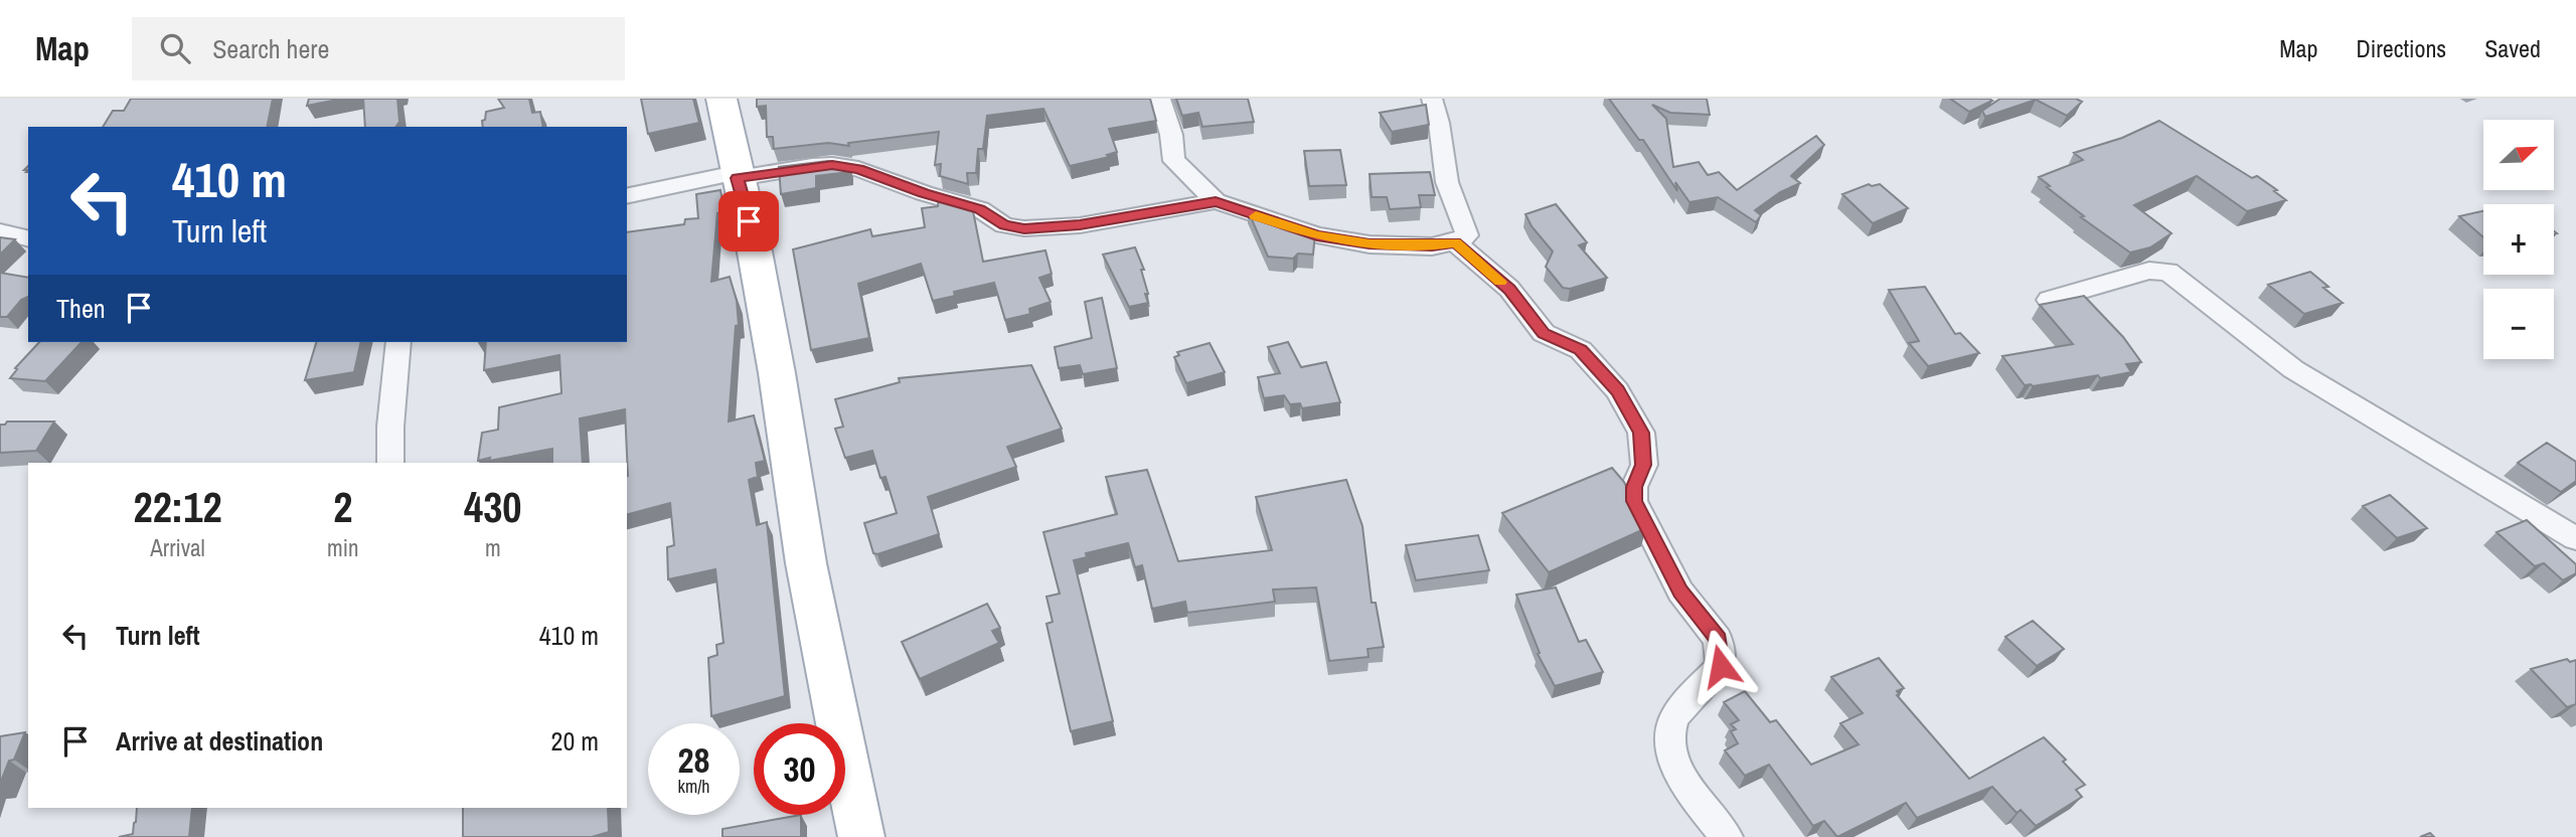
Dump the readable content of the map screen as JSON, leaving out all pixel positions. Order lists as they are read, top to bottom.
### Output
{
  "north": "top right",
  "page": {
    "header": "Map",
    "search": "Search here",
    "nav": ["Map", "Directions", "Saved"],
    "map_buttons": ["+", "−"],
    "turn": ["410 m", "Turn left"],
    "then": "Then",
    "eta": [
      "22:12",
      "Arrival",
      "2",
      "min",
      "430",
      "m"
    ],
    "list": [
      {
        "name": "Turn left",
        "value": "410 m"
      },
      {
        "name": "Arrive at destination",
        "value": "20 m"
      }
    ],
    "speed": "28 km/h",
    "limit": "30"
  }
}
